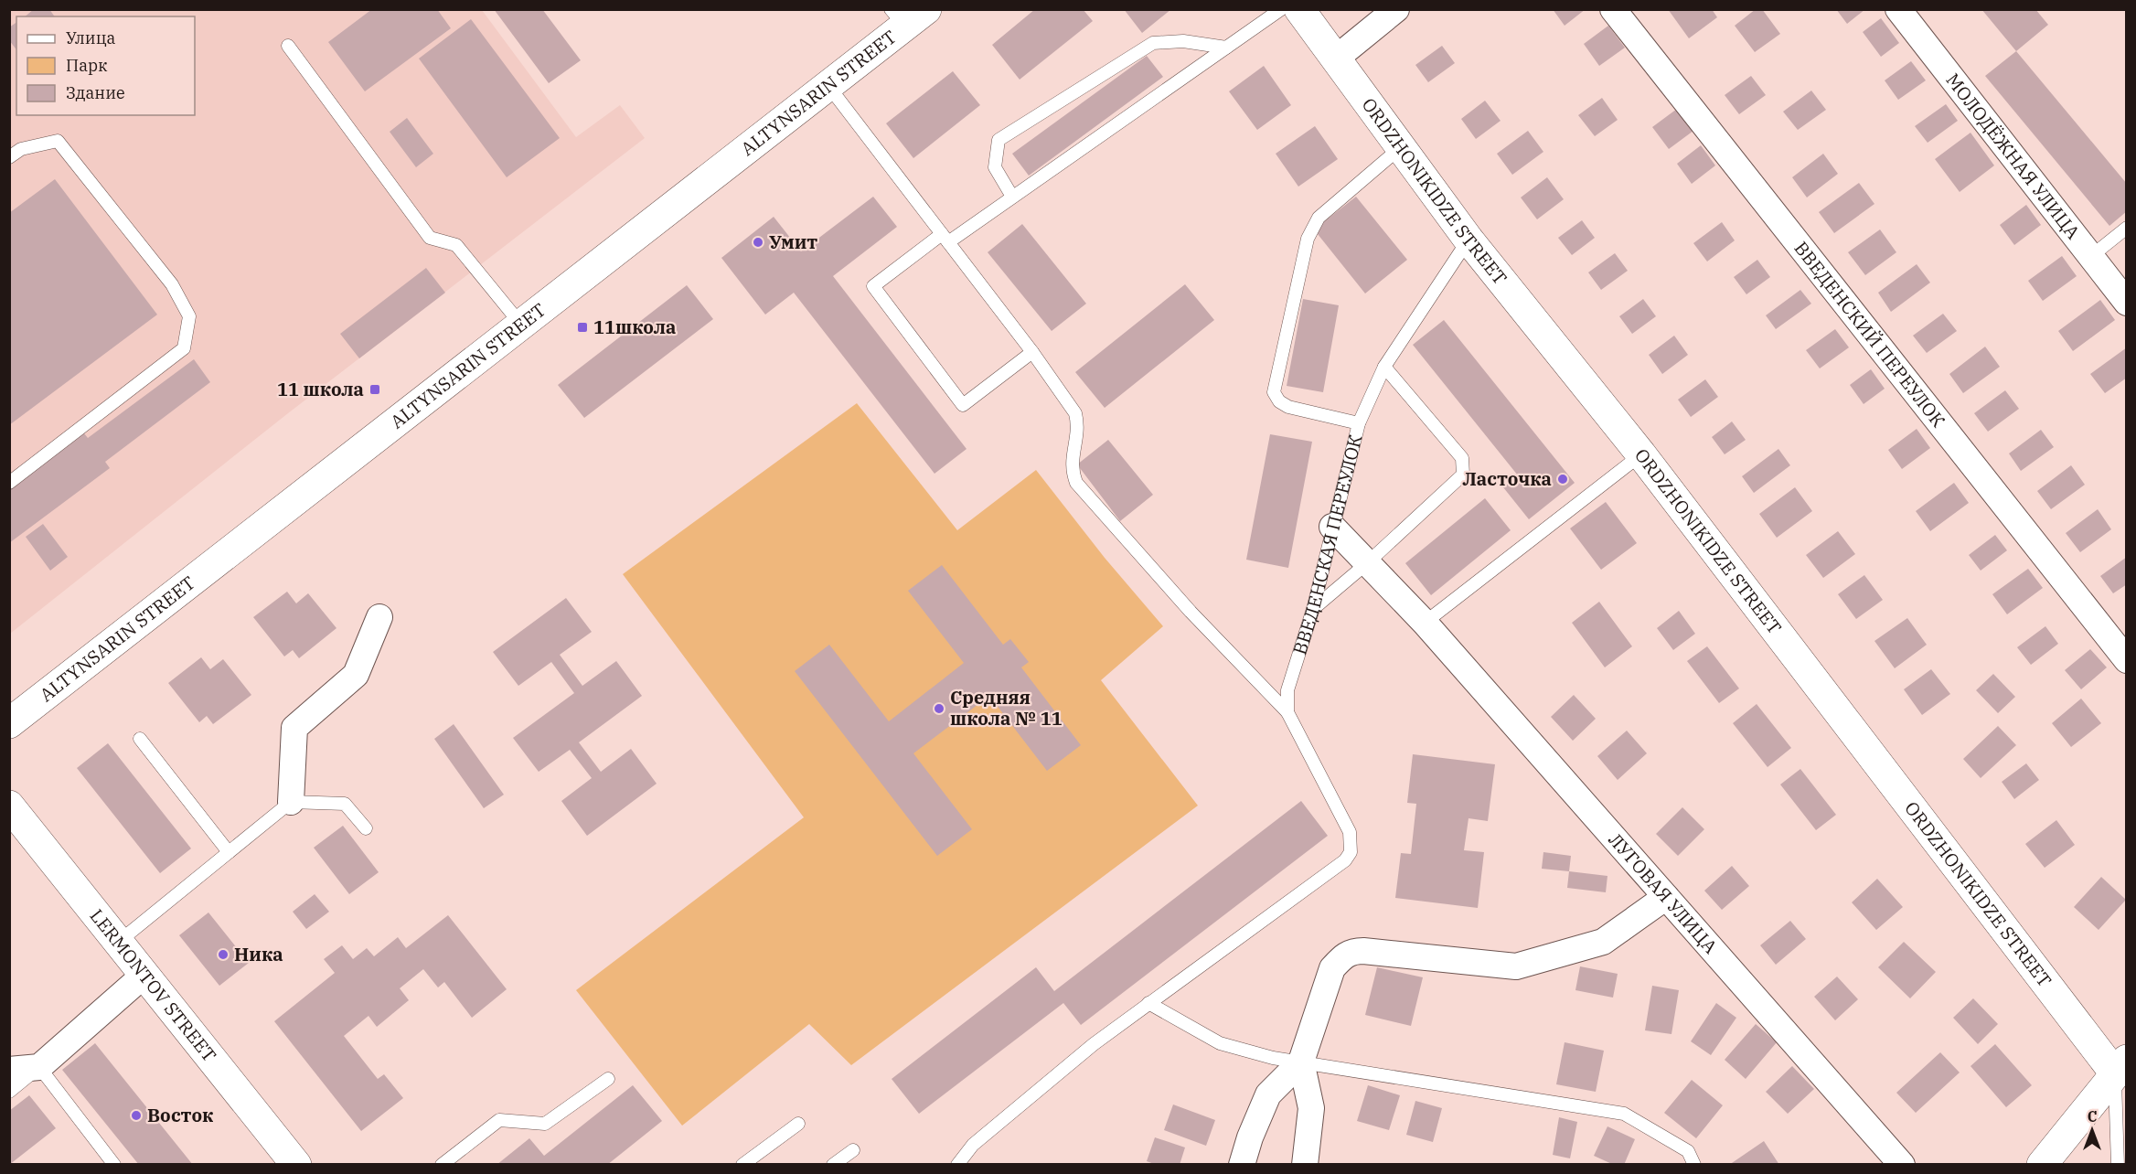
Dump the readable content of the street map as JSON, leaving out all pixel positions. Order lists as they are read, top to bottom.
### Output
{
  "streets": {
    "street": [
      "ALTYNSARIN STREET",
      "МОЛОДЁЖНАЯ УЛИЦА",
      "ORDZHONIKIDZE STREET",
      "ВВЕДЕНСКИЙ ПЕРЕУЛОК",
      "ЛУГОВАЯ УЛИЦА",
      "LERMONTOV STREET"
    ],
    "lane": ["ВВЕДЕНСКАЯ ПЕРЕУЛОК"]
  },
  "crossings": [
    ["ORDZHONIKIDZE STREET", "ВВЕДЕНСКАЯ ПЕРЕУЛОК"],
    ["ВВЕДЕНСКАЯ ПЕРЕУЛОК", "ЛУГОВАЯ УЛИЦА"]
  ],
  "places": {
    "other": [
      "Умит",
      "Ласточка",
      "Средняя школа № 11",
      "Ника",
      "Восток"
    ],
    "transit": ["11школа", "11 школа"]
  },
  "legend": ["Улица", "Парк", "Здание"],
  "north": "top"
}
